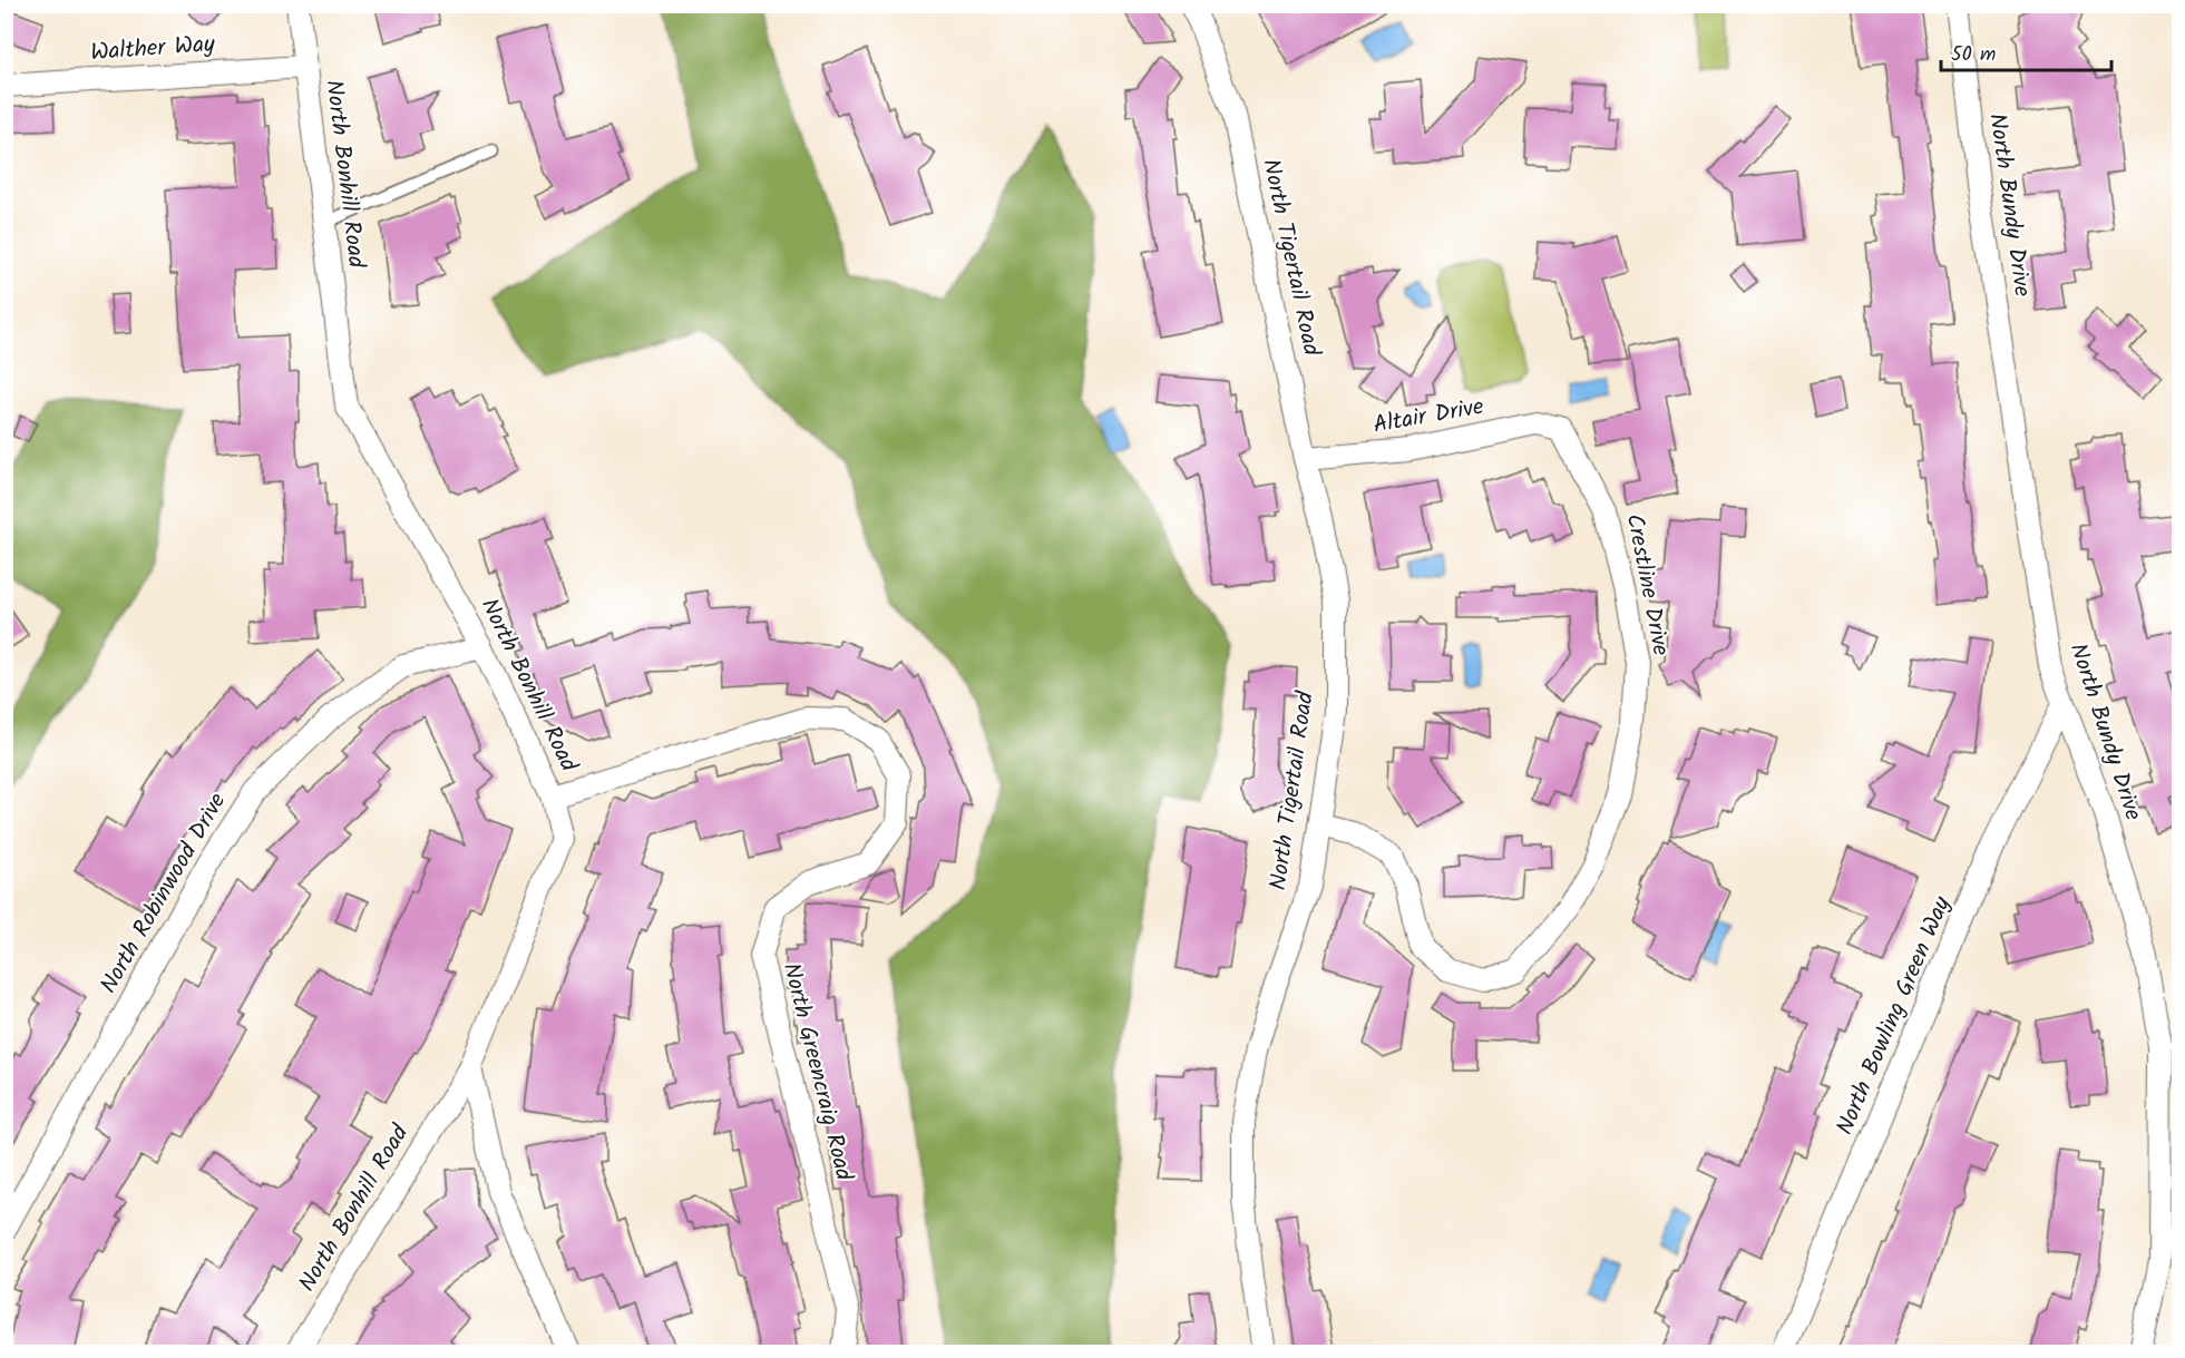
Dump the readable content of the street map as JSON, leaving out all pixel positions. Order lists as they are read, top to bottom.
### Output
{
  "streets": {
    "street": [
      "Walther Way",
      "North Bonhill Road",
      "North Bundy Drive",
      "North Tigertail Road",
      "Altair Drive",
      "Crestline Drive",
      "North Robinwood Drive",
      "North Bowling Green Way",
      "North Greencraig Road"
    ]
  },
  "crossings": [
    ["Walther Way", "North Bonhill Road"],
    ["North Bonhill Road", "North Robinwood Drive"],
    ["North Bonhill Road", "North Greencraig Road"],
    ["North Bundy Drive", "North Bowling Green Way"],
    ["North Tigertail Road", "Altair Drive"],
    ["North Tigertail Road", "Crestline Drive"],
    ["Altair Drive", "Crestline Drive"]
  ],
  "scale_bar": "50 m"
}
